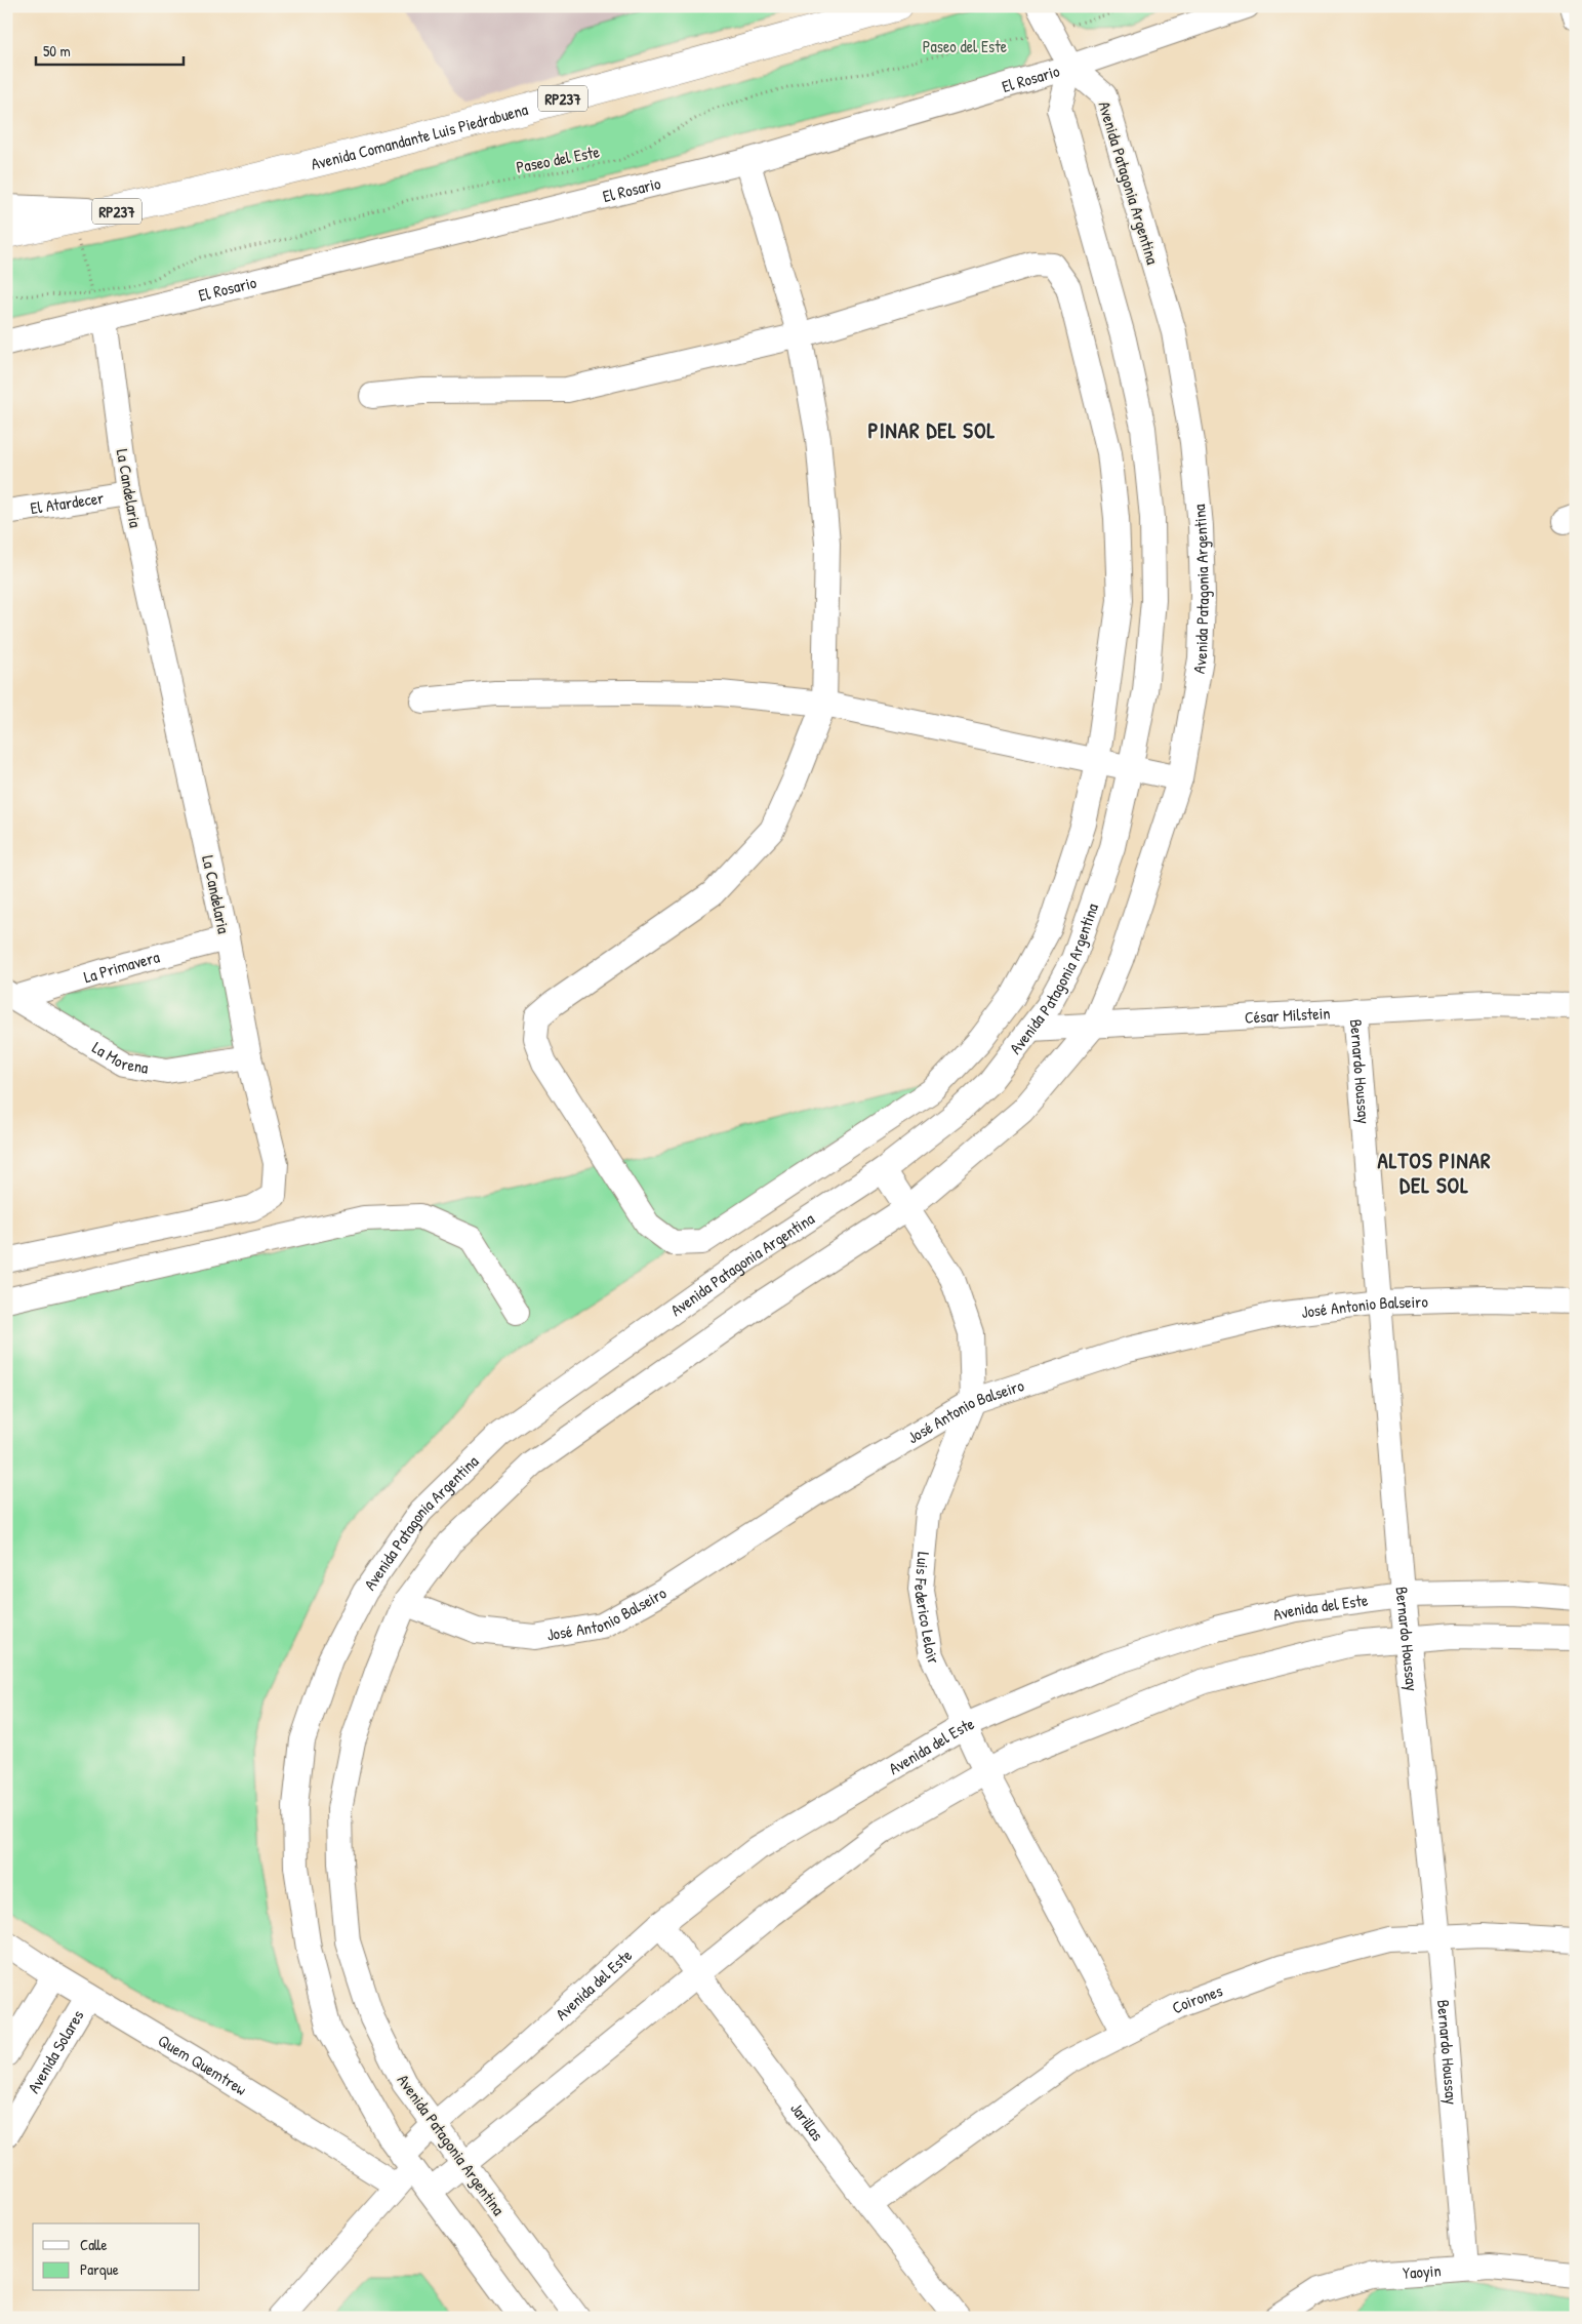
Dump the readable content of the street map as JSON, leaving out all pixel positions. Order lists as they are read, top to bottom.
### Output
{
  "streets": {
    "main road": ["RP237", "Avenida Comandante Luis Piedrabuena"],
    "street": [
      "El Rosario",
      "Avenida Patagonia Argentina",
      "La Candelaria",
      "El Atardecer",
      "La Primavera",
      "César Milstein",
      "La Morena",
      "Bernardo Houssay",
      "José Antonio Balseiro",
      "Luis Federico Leloir",
      "Avenida del Este",
      "Coirones",
      "Avenida Solares",
      "Quem Quemtrew",
      "Jarillas",
      "Yaoyin"
    ],
    "path": ["Paseo del Este"]
  },
  "crossings": [
    ["El Rosario", "Avenida Patagonia Argentina"],
    ["El Rosario", "La Candelaria"],
    ["Avenida Patagonia Argentina", "César Milstein"],
    ["Avenida Patagonia Argentina", "José Antonio Balseiro"],
    ["Avenida Patagonia Argentina", "Luis Federico Leloir"],
    ["Avenida Patagonia Argentina", "Avenida del Este"],
    ["Avenida Patagonia Argentina", "Quem Quemtrew"],
    ["La Candelaria", "El Atardecer"],
    ["La Candelaria", "La Primavera"],
    ["La Candelaria", "La Morena"],
    ["La Primavera", "La Morena"],
    ["César Milstein", "Bernardo Houssay"],
    ["Bernardo Houssay", "José Antonio Balseiro"],
    ["Bernardo Houssay", "Avenida del Este"],
    ["Bernardo Houssay", "Coirones"],
    ["Bernardo Houssay", "Yaoyin"],
    ["José Antonio Balseiro", "Luis Federico Leloir"],
    ["Luis Federico Leloir", "Avenida del Este"],
    ["Luis Federico Leloir", "Coirones"],
    ["Avenida del Este", "Quem Quemtrew"],
    ["Avenida del Este", "Jarillas"],
    ["Coirones", "Jarillas"],
    ["Avenida Solares", "Quem Quemtrew"]
  ],
  "districts": ["PINAR DEL SOL", "ALTOS PINAR DEL SOL"],
  "parks": ["Paseo del Este"],
  "legend": ["Calle", "Parque"],
  "scale_bar": "50 m"
}
